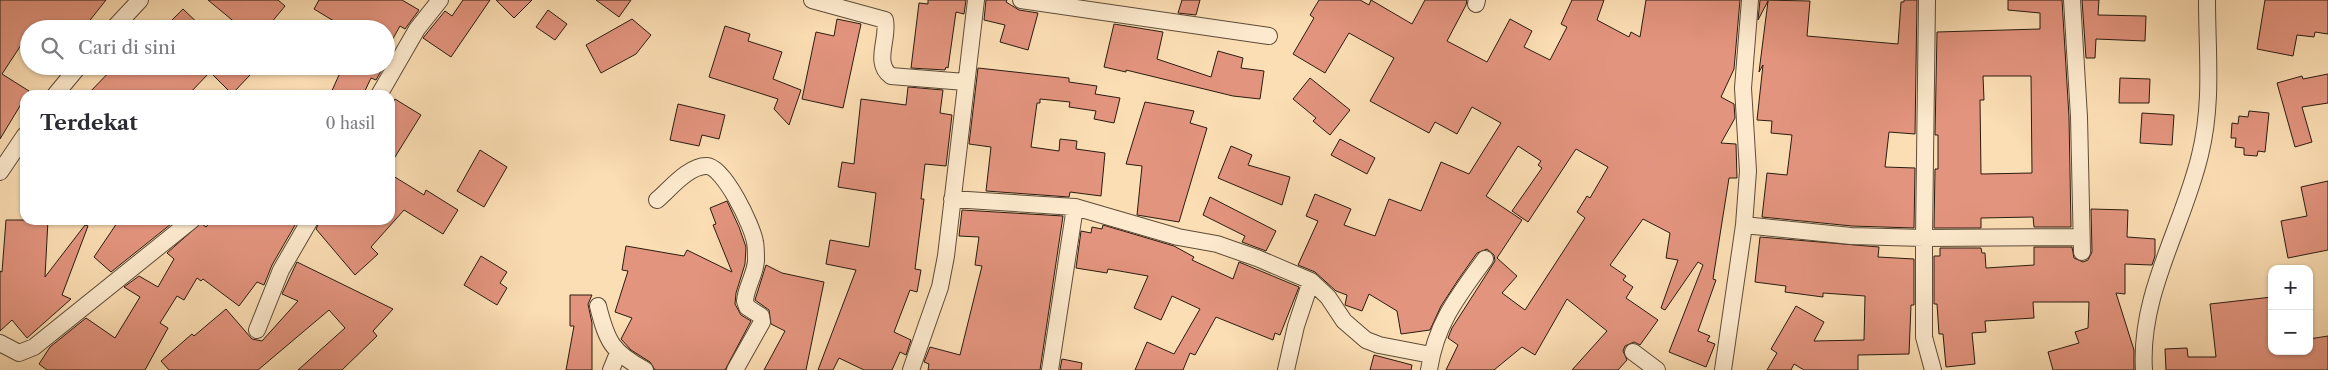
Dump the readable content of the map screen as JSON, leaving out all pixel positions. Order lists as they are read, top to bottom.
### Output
{
  "page": {
    "search": "Cari di sini",
    "heading": ["Terdekat", "0 hasil"],
    "map_buttons": ["+", "−"]
  }
}
